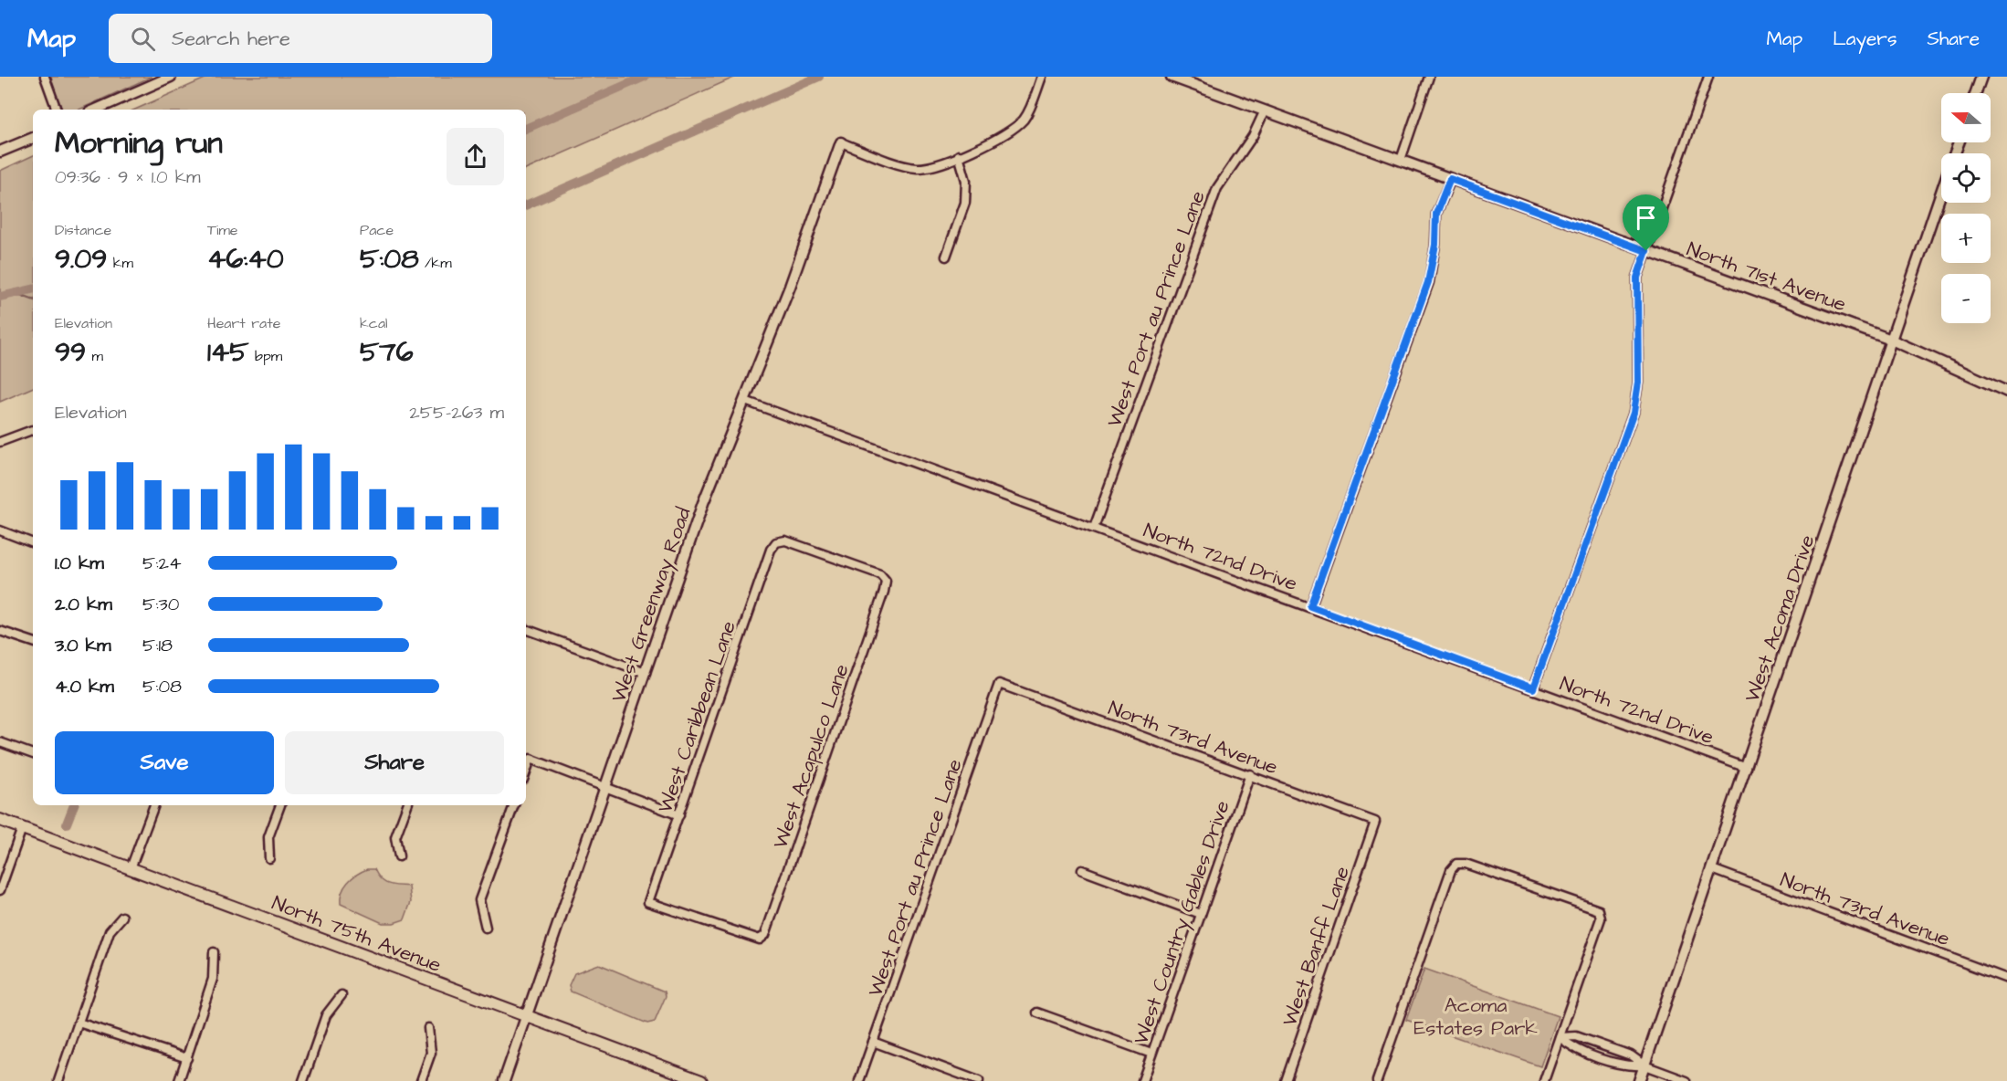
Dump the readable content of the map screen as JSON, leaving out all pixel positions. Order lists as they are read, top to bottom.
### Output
{
  "streets": {
    "main road": ["North 75th Avenue"],
    "street": [
      "North 71st Avenue",
      "West Port au Prince Lane",
      "North 72nd Drive",
      "West Greenway Road",
      "West Acoma Drive",
      "West Caribbean Lane",
      "North 73rd Avenue",
      "West Acapulco Lane",
      "West Country Gables Drive",
      "West Banff Lane"
    ]
  },
  "crossings": [
    ["North 71st Avenue", "West Port au Prince Lane"],
    ["North 71st Avenue", "West Acoma Drive"],
    ["West Port au Prince Lane", "North 72nd Drive"],
    ["West Port au Prince Lane", "North 73rd Avenue"],
    ["North 72nd Drive", "West Greenway Road"],
    ["North 72nd Drive", "West Acoma Drive"],
    ["West Greenway Road", "North 75th Avenue"],
    ["West Acoma Drive", "North 73rd Avenue"],
    ["West Caribbean Lane", "West Acapulco Lane"],
    ["North 73rd Avenue", "West Country Gables Drive"],
    ["North 73rd Avenue", "West Banff Lane"]
  ],
  "parks": ["Acoma Estates Park"],
  "north": "left",
  "page": {
    "header": "Map",
    "search": "Search here",
    "nav": ["Map", "Layers", "Share"],
    "map_buttons": ["+", "−"],
    "heading": ["Morning run", "09:36 · 9 × 1.0 km"],
    "stats": [
      ["Distance", "9.09 km"],
      ["Time", "46:40"],
      ["Pace", "5:08 /km"],
      ["Elevation", "99 m"],
      ["Heart rate", "145 bpm"],
      ["kcal", "576"]
    ],
    "chart": ["Elevation", "255–263 m"],
    "list": [
      {
        "name": "1.0 km",
        "note": "5:24"
      },
      {
        "name": "2.0 km",
        "note": "5:30"
      },
      {
        "name": "3.0 km",
        "note": "5:18"
      },
      {
        "name": "4.0 km",
        "note": "5:08"
      }
    ],
    "buttons": ["Save", "Share"]
  }
}
